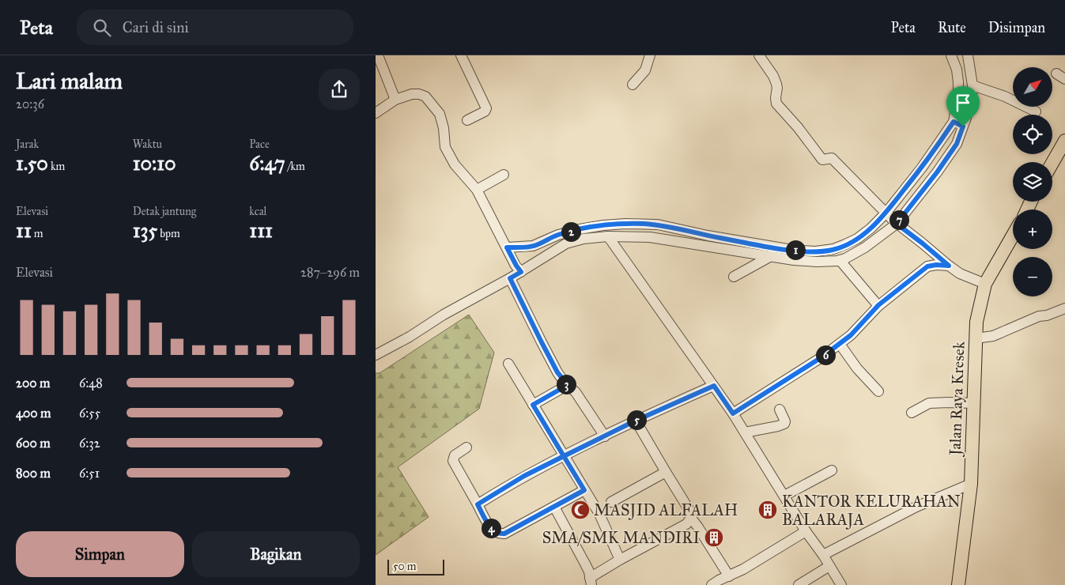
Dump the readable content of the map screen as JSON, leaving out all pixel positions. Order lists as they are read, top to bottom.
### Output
{
  "streets": {
    "main road": ["Jalan Raya Kresek"]
  },
  "places": {
    "mosque": ["MASJID ALFALAH"],
    "building": ["KANTOR KELURAHAN BALARAJA", "SMA/SMK MANDIRI"]
  },
  "scale_bar": "50 m",
  "north": "top right",
  "page": {
    "header": "Peta",
    "search": "Cari di sini",
    "nav": ["Peta", "Rute", "Disimpan"],
    "heading": ["Lari malam", "20:36"],
    "map_buttons": ["+", "−"],
    "stats": [
      ["Jarak", "1.50 km"],
      ["Waktu", "10:10"],
      ["Pace", "6:47 /km"],
      ["Elevasi", "11 m"],
      ["Detak jantung", "135 bpm"],
      ["kcal", "111"]
    ],
    "pins": [
      "7",
      "2",
      "1",
      "6",
      "3",
      "5",
      "4"
    ],
    "chart": ["Elevasi", "287–296 m"],
    "list": [
      {
        "name": "200 m",
        "note": "6:48"
      },
      {
        "name": "400 m",
        "note": "6:55"
      },
      {
        "name": "600 m",
        "note": "6:32"
      },
      {
        "name": "800 m",
        "note": "6:51"
      }
    ],
    "buttons": ["Simpan", "Bagikan"],
    "scale": "50 m"
  }
}
